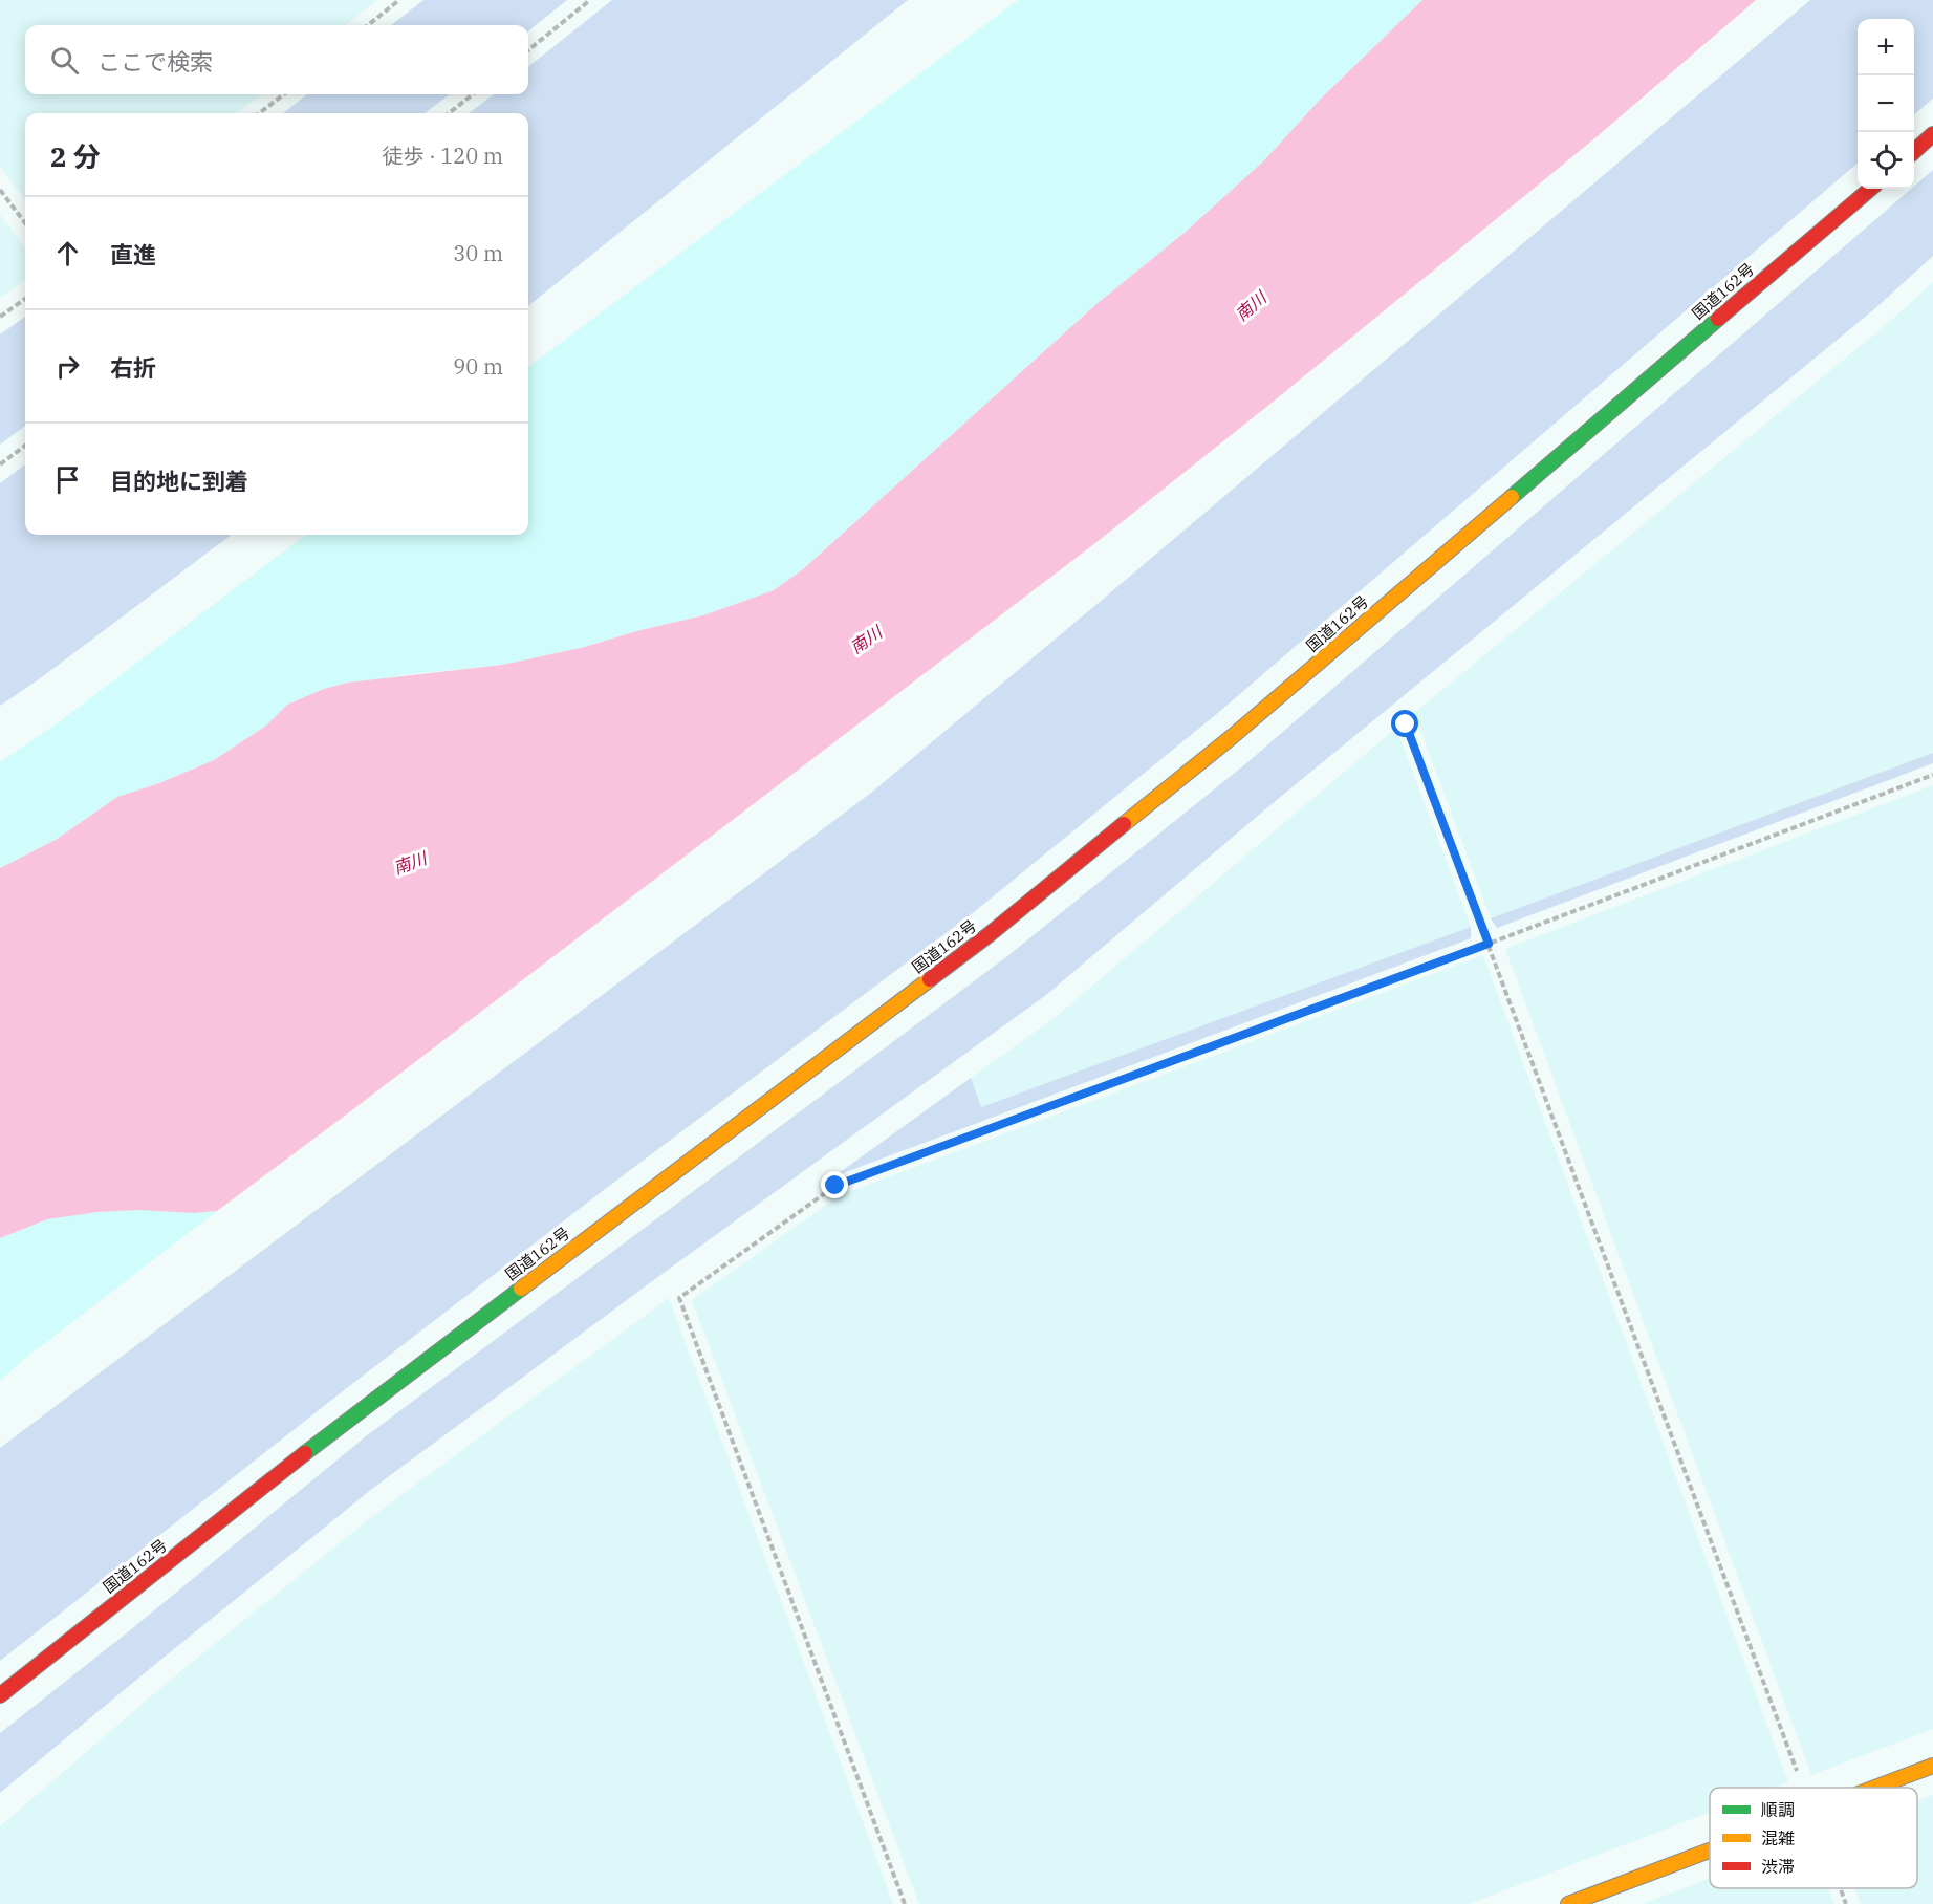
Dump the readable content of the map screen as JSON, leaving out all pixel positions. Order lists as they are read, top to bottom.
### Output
{
  "streets": {
    "main road": ["国道162号"]
  },
  "water": ["南川"],
  "legend": ["順調", "混雑", "渋滞"],
  "page": {
    "map_buttons": ["+", "−"],
    "search": "ここで検索",
    "heading": ["2 分", "徒歩 · 120 m"],
    "list": [
      ["直進", "30 m"],
      ["右折", "90 m"],
      "目的地に到着"
    ]
  }
}
